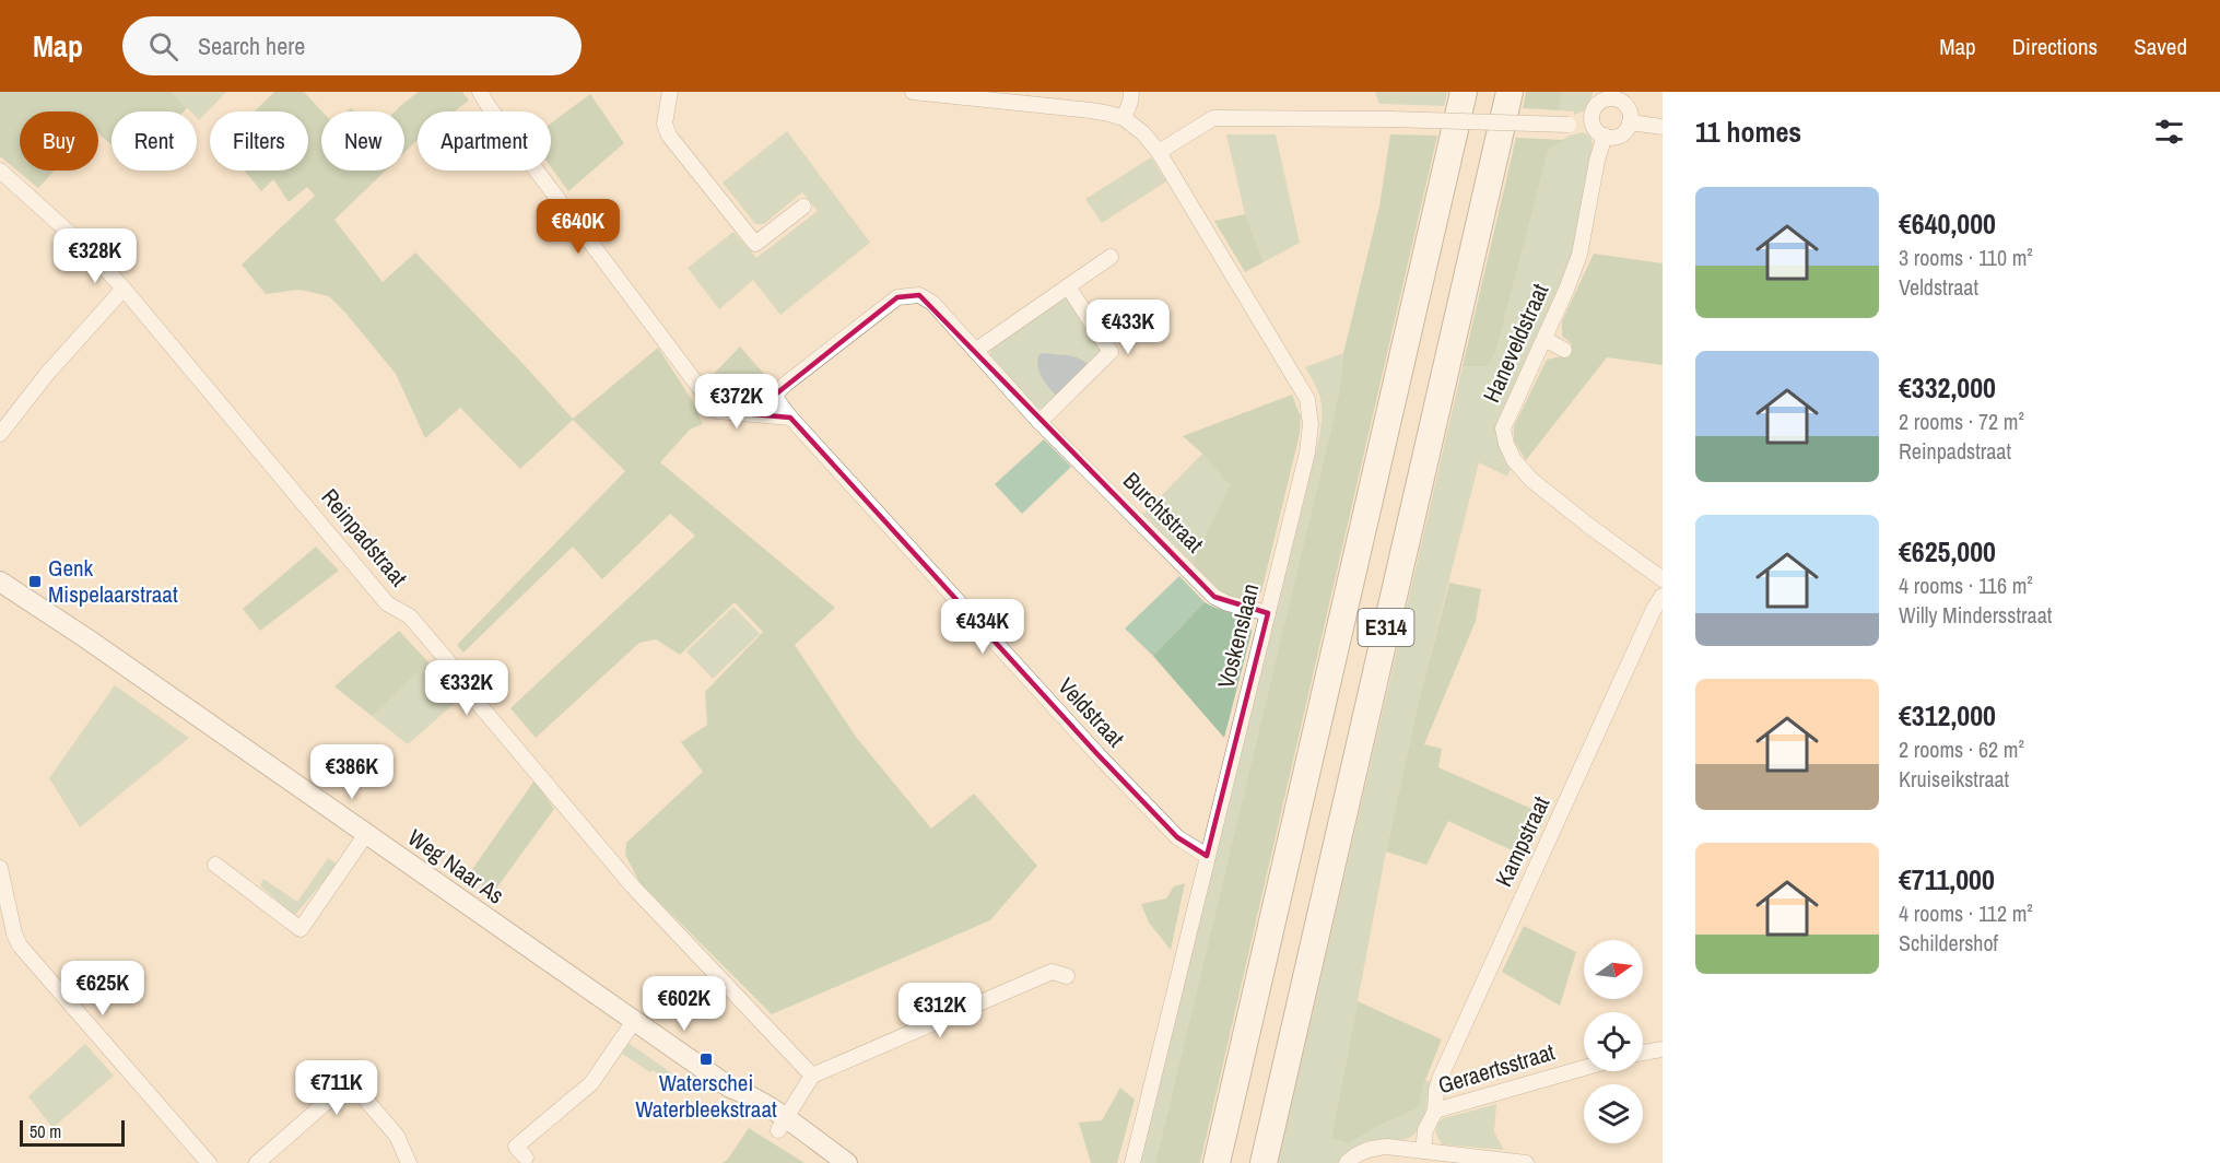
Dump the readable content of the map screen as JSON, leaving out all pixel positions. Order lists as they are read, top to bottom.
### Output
{
  "streets": {
    "highway": ["E314"],
    "main road": ["Weg Naar As"],
    "street": [
      "Haneveldstraat",
      "Burchtstraat",
      "Reinpadstraat",
      "Voskenslaan",
      "Veldstraat",
      "Kampstraat",
      "Geraertsstraat"
    ]
  },
  "crossings": [
    ["Burchtstraat", "Voskenslaan"],
    ["Burchtstraat", "Veldstraat"],
    ["Voskenslaan", "Veldstraat"],
    ["Kampstraat", "Geraertsstraat"]
  ],
  "places": {
    "transit": ["Genk Mispelaarstraat", "Waterschei Waterbleekstraat"]
  },
  "scale_bar": "50 m",
  "north": "right",
  "page": {
    "header": "Map",
    "search": "Search here",
    "nav": ["Map", "Directions", "Saved"],
    "heading": "11 homes",
    "chip": [
      "Buy",
      "Rent",
      "Filters",
      "New",
      "Apartment"
    ],
    "list": [
      {
        "name": "€640,000",
        "note": "3 rooms · 110 m² · Veldstraat"
      },
      {
        "name": "€332,000",
        "note": "2 rooms · 72 m² · Reinpadstraat"
      },
      {
        "name": "€625,000",
        "note": "4 rooms · 116 m² · Willy Mindersstraat"
      },
      {
        "name": "€312,000",
        "note": "2 rooms · 62 m² · Kruiseikstraat"
      },
      {
        "name": "€711,000",
        "note": "4 rooms · 112 m² · Schildershof"
      }
    ],
    "price": [
      "€640K",
      "€328K",
      "€433K",
      "€372K",
      "€434K",
      "€332K",
      "€386K",
      "€625K",
      "€602K",
      "€312K",
      "€711K"
    ],
    "scale": "50 m"
  }
}
